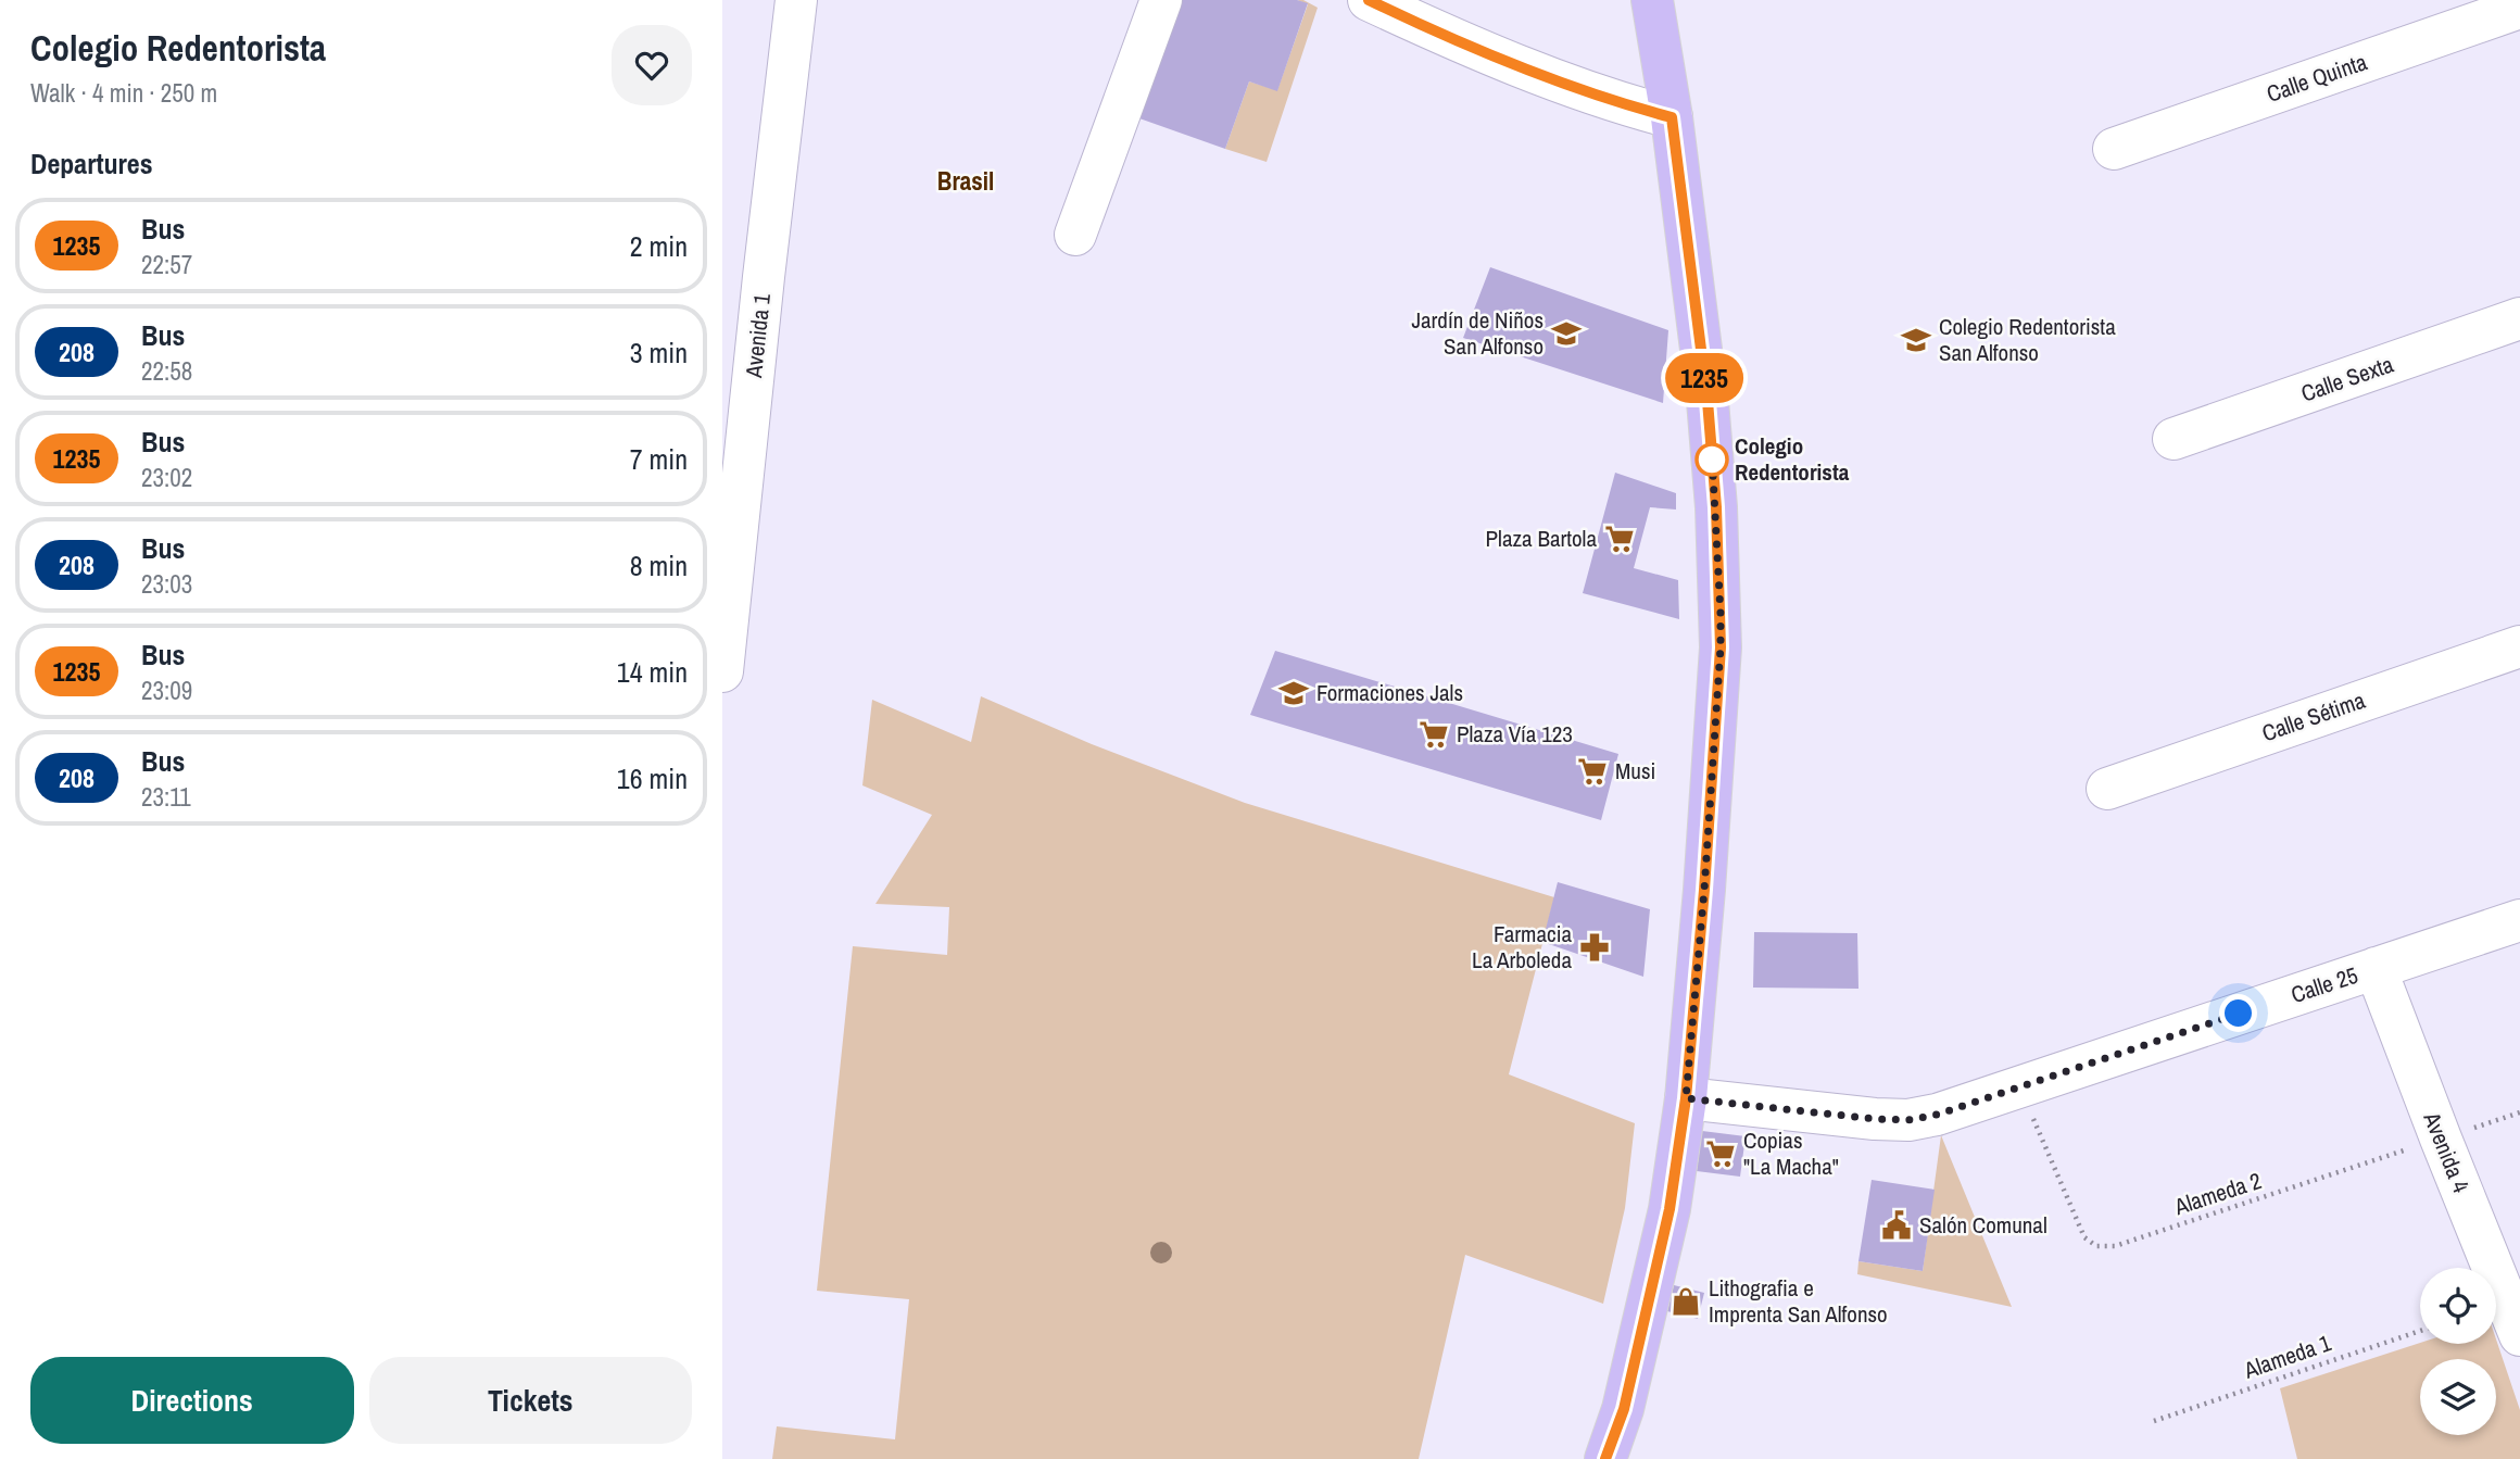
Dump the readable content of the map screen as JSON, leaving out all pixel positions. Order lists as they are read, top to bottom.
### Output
{
  "streets": {
    "street": [
      "Calle Quinta",
      "Avenida 1",
      "Calle Sexta",
      "Calle Sétima",
      "Calle 25",
      "Avenida 4"
    ],
    "path": ["Alameda 2", "Alameda 1"]
  },
  "crossings": [
    ["Calle 25", "Avenida 4"],
    ["Calle 25", "Alameda 2"],
    ["Avenida 4", "Alameda 2"]
  ],
  "districts": ["Brasil"],
  "places": {
    "school or university": ["Jardín de Niños San Alfonso", "Colegio Redentorista San Alfonso", "Formaciones Jals"],
    "other": ["Colegio Redentorista"],
    "supermarket": [
      "Plaza Bartola",
      "Plaza Vía 123",
      "Musi",
      "Copias \"La Macha\""
    ],
    "pharmacy": ["Farmacia La Arboleda"],
    "public building": ["Salón Comunal"],
    "shop": ["Lithografia e Imprenta San Alfonso"]
  },
  "lines": ["bus line 1235"],
  "page": {
    "heading": [
      ["Colegio Redentorista", "Walk · 4 min · 250 m"],
      "Departures"
    ],
    "on_map": "1235",
    "list": [
      {
        "mark": "1235",
        "name": "Bus",
        "note": "22:57",
        "value": "2 min"
      },
      {
        "mark": "208",
        "name": "Bus",
        "note": "22:58",
        "value": "3 min"
      },
      {
        "mark": "1235",
        "name": "Bus",
        "note": "23:02",
        "value": "7 min"
      },
      {
        "mark": "208",
        "name": "Bus",
        "note": "23:03",
        "value": "8 min"
      },
      {
        "mark": "1235",
        "name": "Bus",
        "note": "23:09",
        "value": "14 min"
      },
      {
        "mark": "208",
        "name": "Bus",
        "note": "23:11",
        "value": "16 min"
      }
    ],
    "buttons": ["Directions", "Tickets"]
  }
}
